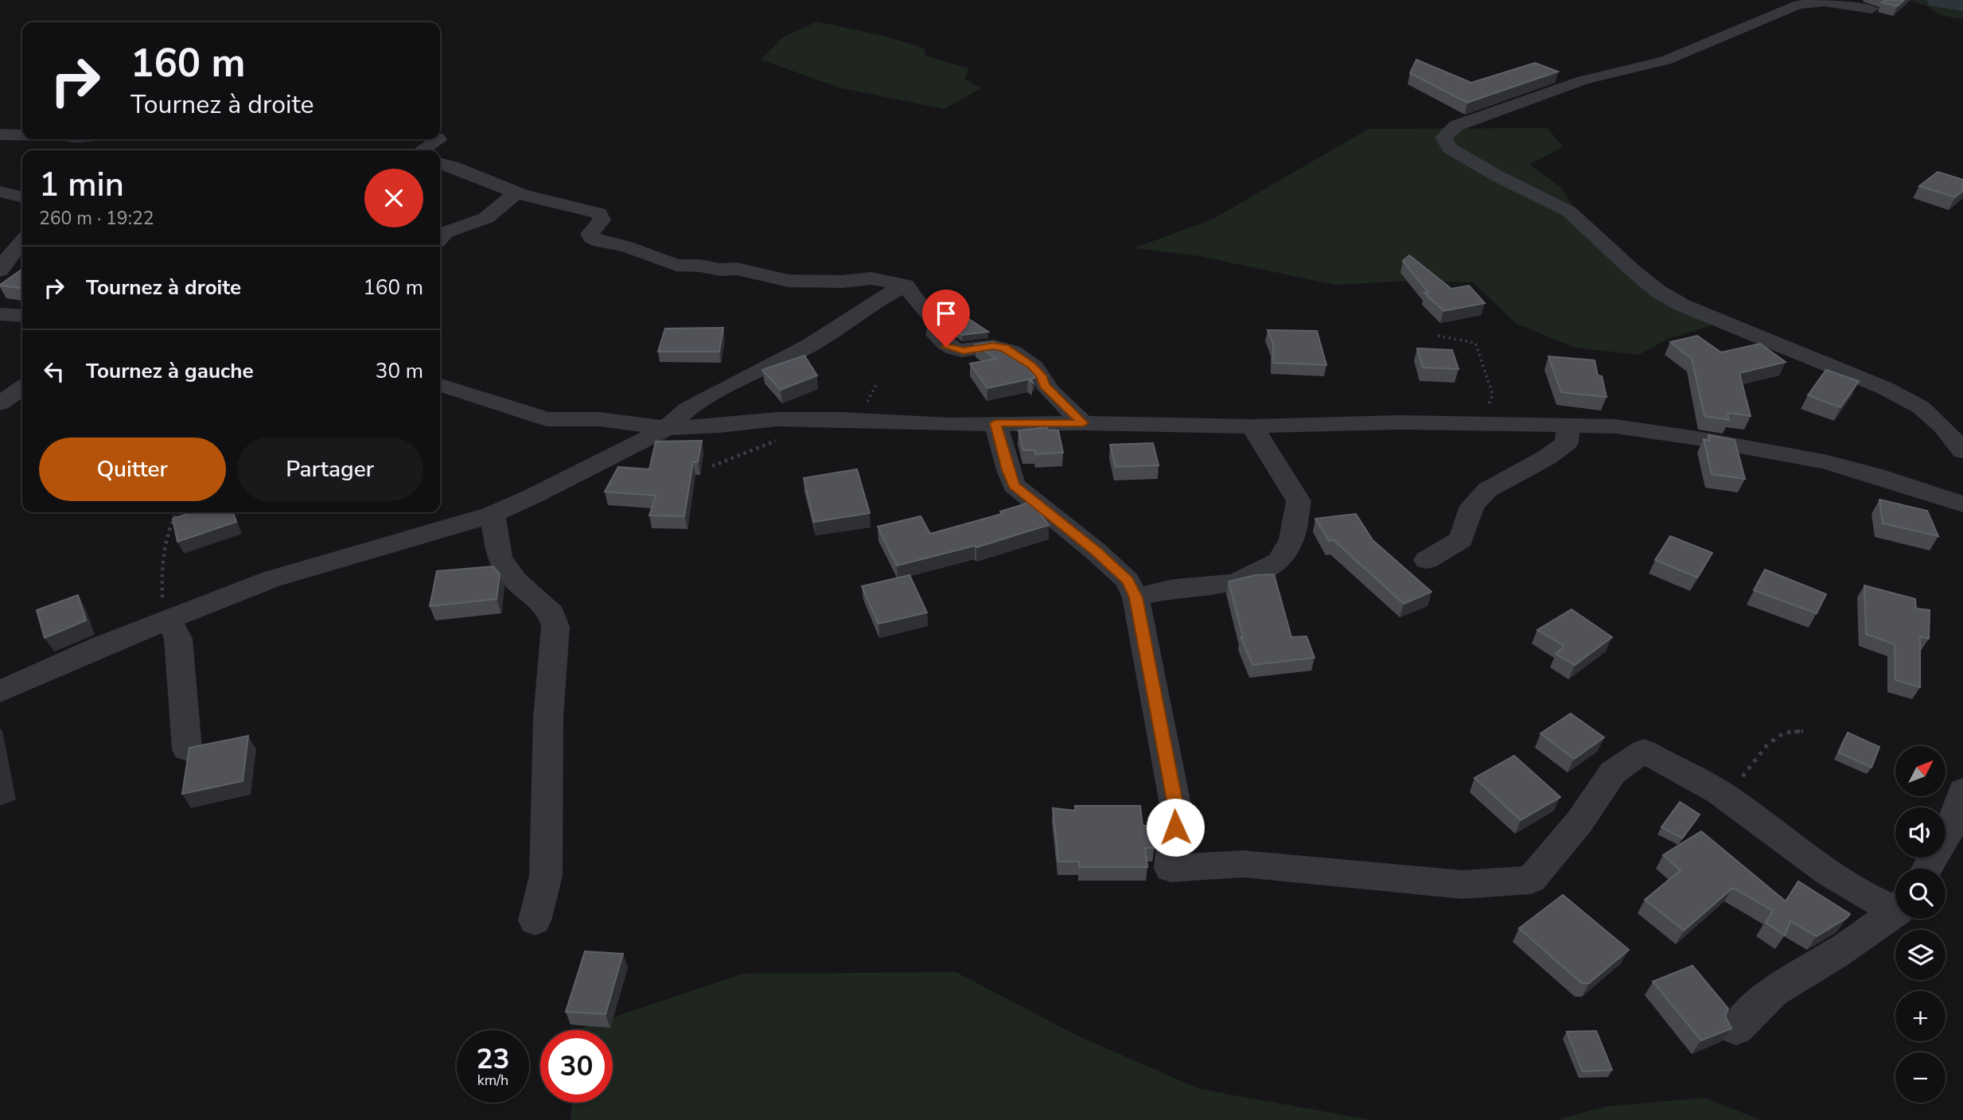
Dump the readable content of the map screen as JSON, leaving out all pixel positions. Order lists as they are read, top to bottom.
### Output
{
  "north": "top right",
  "page": {
    "turn": ["160 m", "Tournez à droite"],
    "heading": ["1 min", "260 m · 19:22"],
    "list": [
      {
        "name": "Tournez à droite",
        "value": "160 m"
      },
      {
        "name": "Tournez à gauche",
        "value": "30 m"
      }
    ],
    "buttons": ["Quitter", "Partager"],
    "map_buttons": ["+", "−"],
    "speed": "23 km/h",
    "limit": "30"
  }
}
